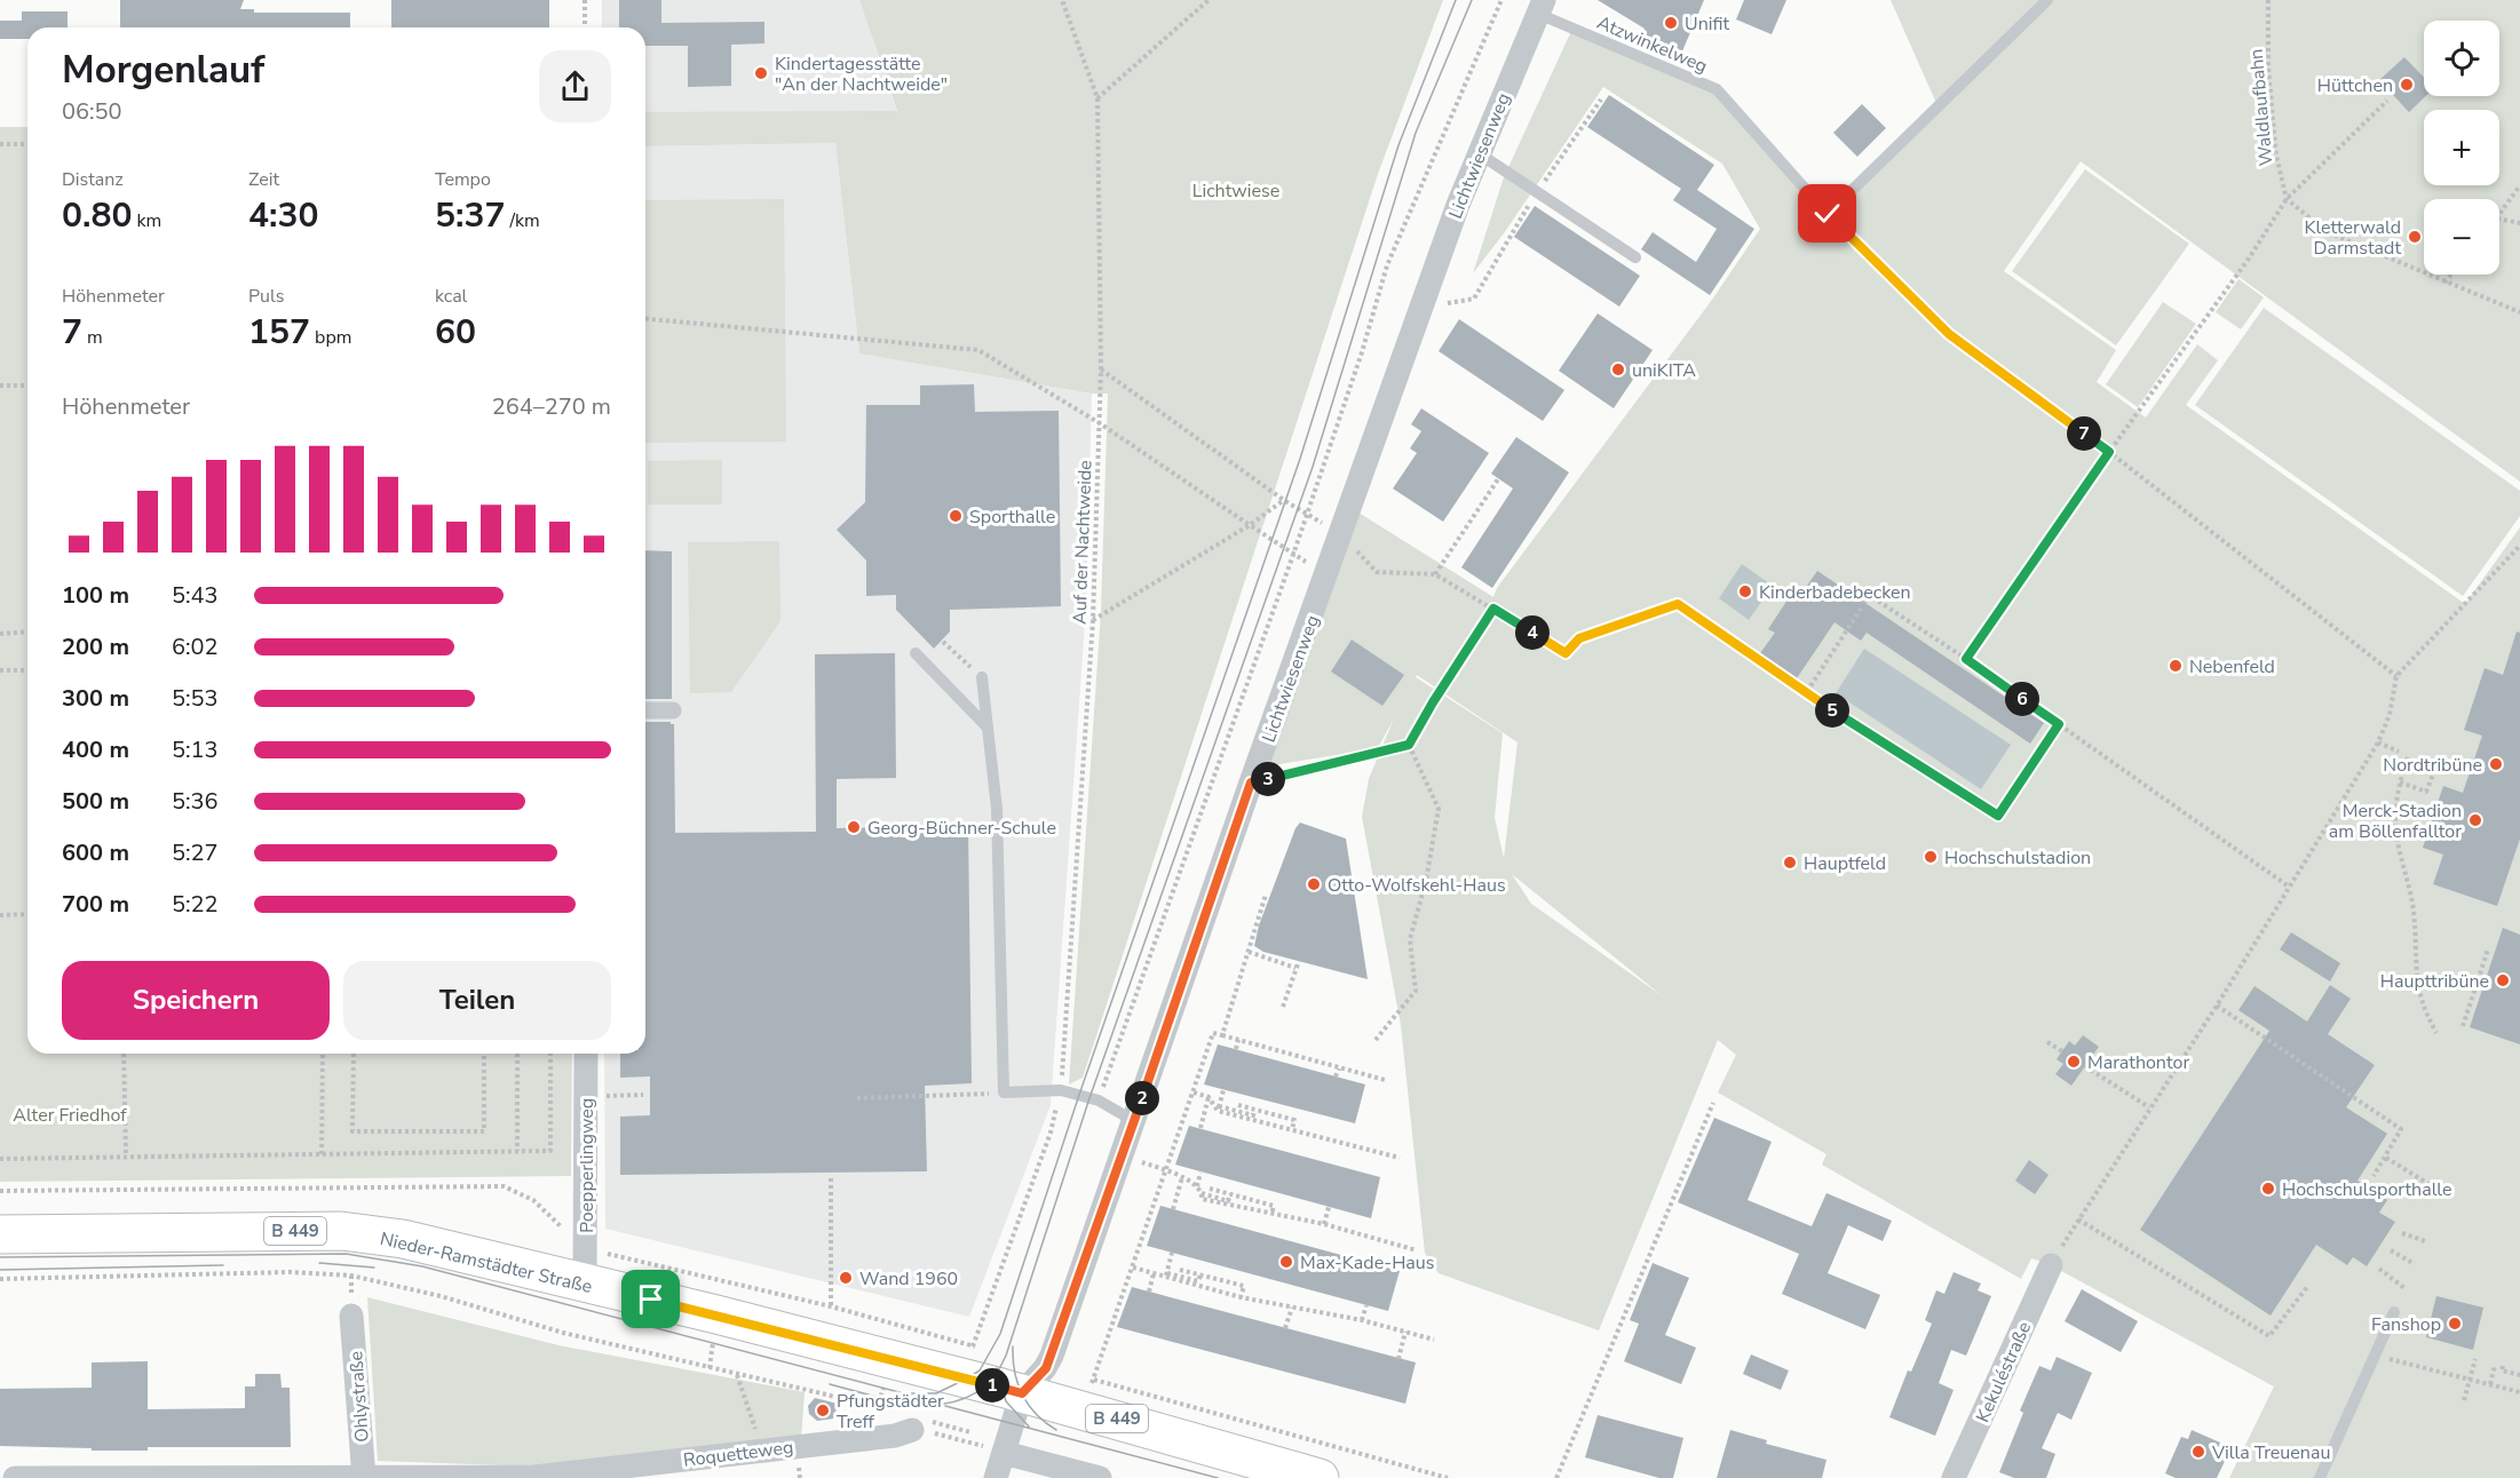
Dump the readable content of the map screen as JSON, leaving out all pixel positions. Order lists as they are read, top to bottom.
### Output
{
  "streets": {
    "main road": ["B 449", "Nieder-Ramstädter Straße"],
    "street": [
      "Lichtwiesenweg",
      "Poepperlingweg",
      "Kekuléstraße",
      "Ohlystraße",
      "Roquetteweg"
    ],
    "lane": ["Atzwinkelweg"],
    "path": ["Waldlaufbahn", "Auf der Nachtweide"]
  },
  "crossings": [
    ["Atzwinkelweg", "Lichtwiesenweg"],
    ["Lichtwiesenweg", "Nieder-Ramstädter Straße"],
    ["Poepperlingweg", "Nieder-Ramstädter Straße"],
    ["Ohlystraße", "Roquetteweg"]
  ],
  "parks": ["Lichtwiese", "Alter Friedhof"],
  "places": [
    "Unifit",
    "Kindertagesstätte \"An der Nachtweide\"",
    "Hüttchen",
    "Kletterwald Darmstadt",
    "uniKITA",
    "Sporthalle",
    "Kinderbadebecken",
    "Nebenfeld",
    "Nordtribüne",
    "Merck-Stadion am Böllenfalltor",
    "Georg-Büchner-Schule",
    "Hochschulstadion",
    "Hauptfeld",
    "Otto-Wolfskehl-Haus",
    "Haupttribüne",
    "Marathontor",
    "Hochschulsporthalle",
    "Max-Kade-Haus",
    "Wand 1960",
    "Fanshop",
    "Pfungstädter Treff",
    "Villa Treuenau"
  ],
  "page": {
    "map_buttons": ["+", "−"],
    "heading": ["Morgenlauf", "06:50"],
    "stats": [
      ["Distanz", "0.80 km"],
      ["Zeit", "4:30"],
      ["Tempo", "5:37 /km"],
      ["Höhenmeter", "7 m"],
      ["Puls", "157 bpm"],
      ["kcal", "60"]
    ],
    "chart": ["Höhenmeter", "264–270 m"],
    "pins": [
      "7",
      "4",
      "6",
      "5",
      "3",
      "2",
      "1"
    ],
    "list": [
      {
        "name": "100 m",
        "note": "5:43"
      },
      {
        "name": "200 m",
        "note": "6:02"
      },
      {
        "name": "300 m",
        "note": "5:53"
      },
      {
        "name": "400 m",
        "note": "5:13"
      },
      {
        "name": "500 m",
        "note": "5:36"
      },
      {
        "name": "600 m",
        "note": "5:27"
      },
      {
        "name": "700 m",
        "note": "5:22"
      }
    ],
    "buttons": ["Speichern", "Teilen"]
  }
}
